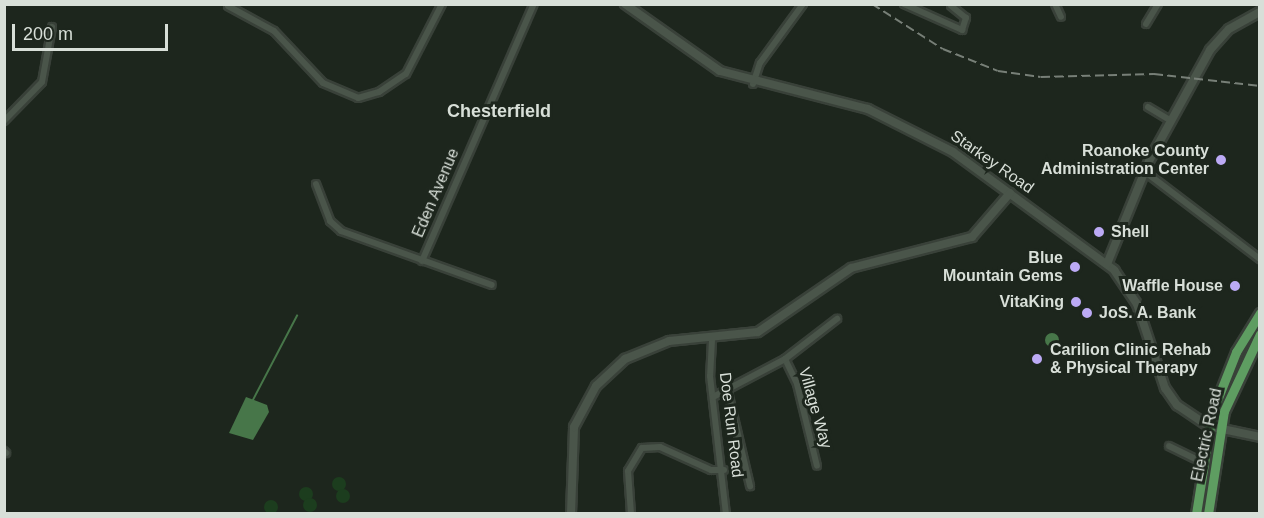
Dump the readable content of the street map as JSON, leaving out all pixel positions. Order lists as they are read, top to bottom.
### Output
{
  "streets": {
    "main road": ["Electric Road"],
    "street": [
      "Starkey Road",
      "Eden Avenue",
      "Village Way",
      "Doe Run Road"
    ]
  },
  "crossings": [
    ["Starkey Road", "Electric Road"]
  ],
  "districts": ["Chesterfield"],
  "places": [
    "Roanoke County Administration Center",
    "Shell",
    "Blue Mountain Gems",
    "Waffle House",
    "VitaKing",
    "JoS. A. Bank",
    "Carilion Clinic Rehab & Physical Therapy"
  ],
  "scale_bar": "200 m"
}
